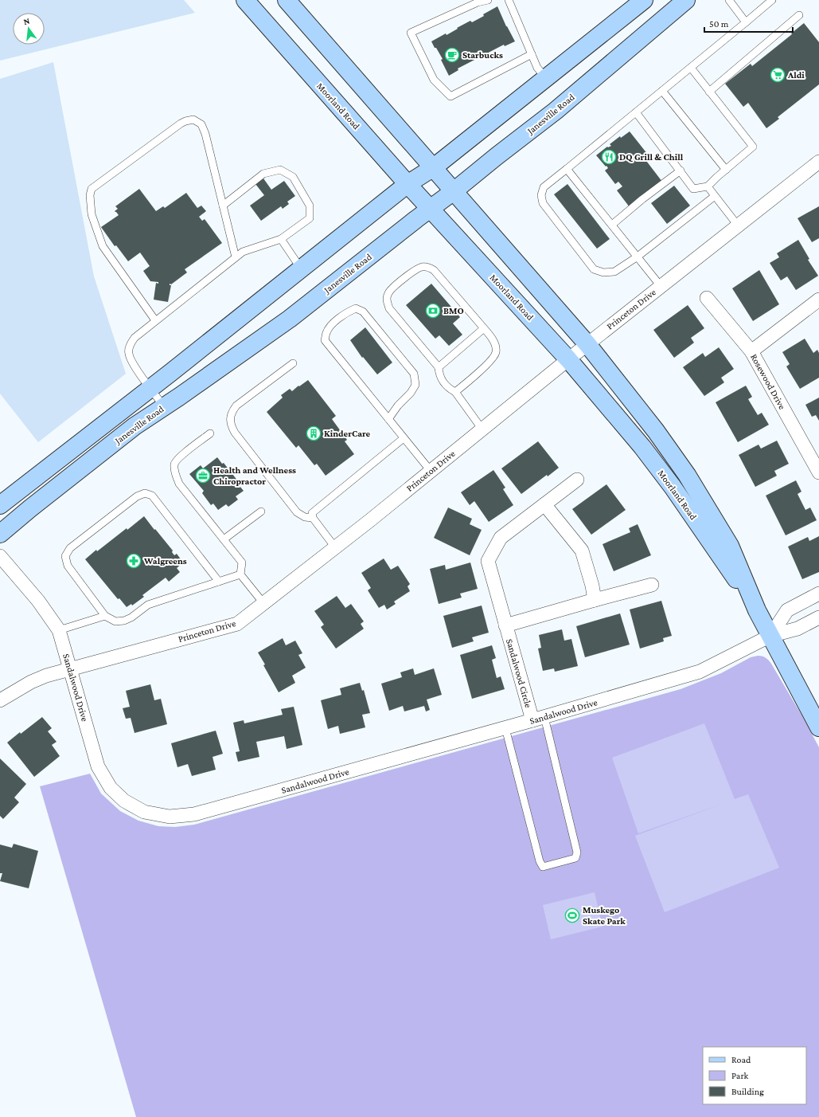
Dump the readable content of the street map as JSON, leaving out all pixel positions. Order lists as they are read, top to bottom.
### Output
{
  "streets": {
    "main road": ["Moorland Road", "Janesville Road"],
    "street": [
      "Princeton Drive",
      "Rosewood Drive",
      "Sandalwood Circle",
      "Sandalwood Drive"
    ]
  },
  "crossings": [
    ["Moorland Road", "Janesville Road"],
    ["Moorland Road", "Princeton Drive"],
    ["Moorland Road", "Sandalwood Drive"],
    ["Princeton Drive", "Sandalwood Drive"],
    ["Sandalwood Circle", "Sandalwood Drive"]
  ],
  "places": {
    "cafe": ["Starbucks"],
    "supermarket": ["Aldi"],
    "restaurant": ["DQ Grill & Chill"],
    "bank": ["BMO"],
    "building": ["KinderCare"],
    "office": ["Health and Wellness Chiropractor"],
    "pharmacy": ["Walgreens"],
    "sports": ["Muskego Skate Park"]
  },
  "legend": ["Road", "Park", "Building"],
  "scale_bar": "50 m",
  "north": "top"
}
